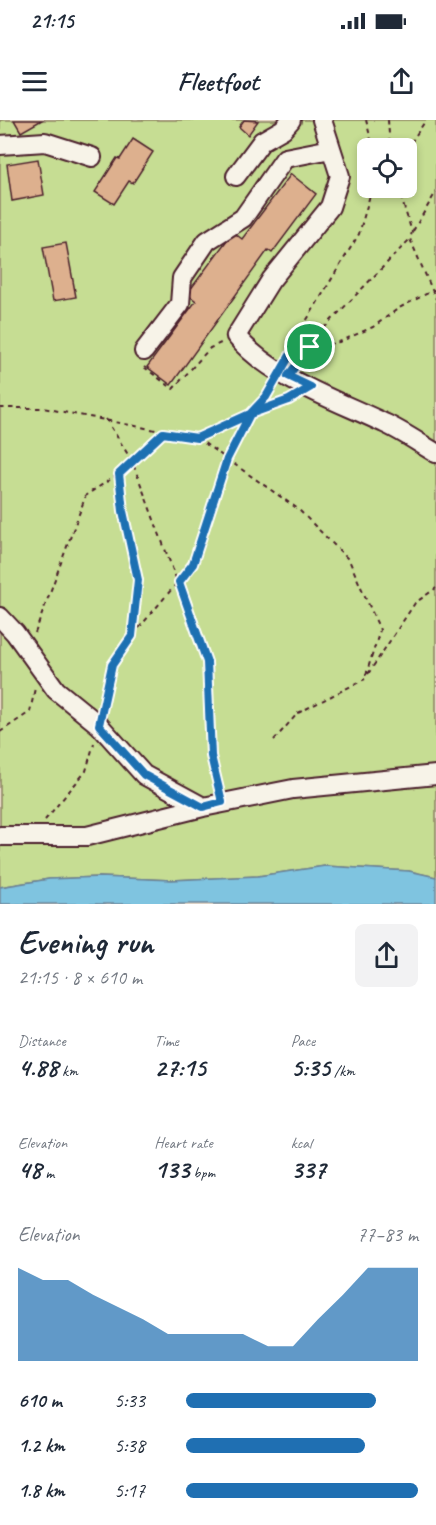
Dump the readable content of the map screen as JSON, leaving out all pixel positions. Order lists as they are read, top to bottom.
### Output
{
  "page": {
    "status": "21:15",
    "header": "Fleetfoot",
    "heading": ["Evening run", "21:15 · 8 × 610 m"],
    "stats": [
      ["Distance", "4.88 km"],
      ["Time", "27:15"],
      ["Pace", "5:35 /km"],
      ["Elevation", "48 m"],
      ["Heart rate", "133 bpm"],
      ["kcal", "337"]
    ],
    "chart": ["Elevation", "77–83 m"],
    "list": [
      {
        "name": "610 m",
        "note": "5:33"
      },
      {
        "name": "1.2 km",
        "note": "5:38"
      },
      {
        "name": "1.8 km",
        "note": "5:17"
      }
    ]
  }
}
